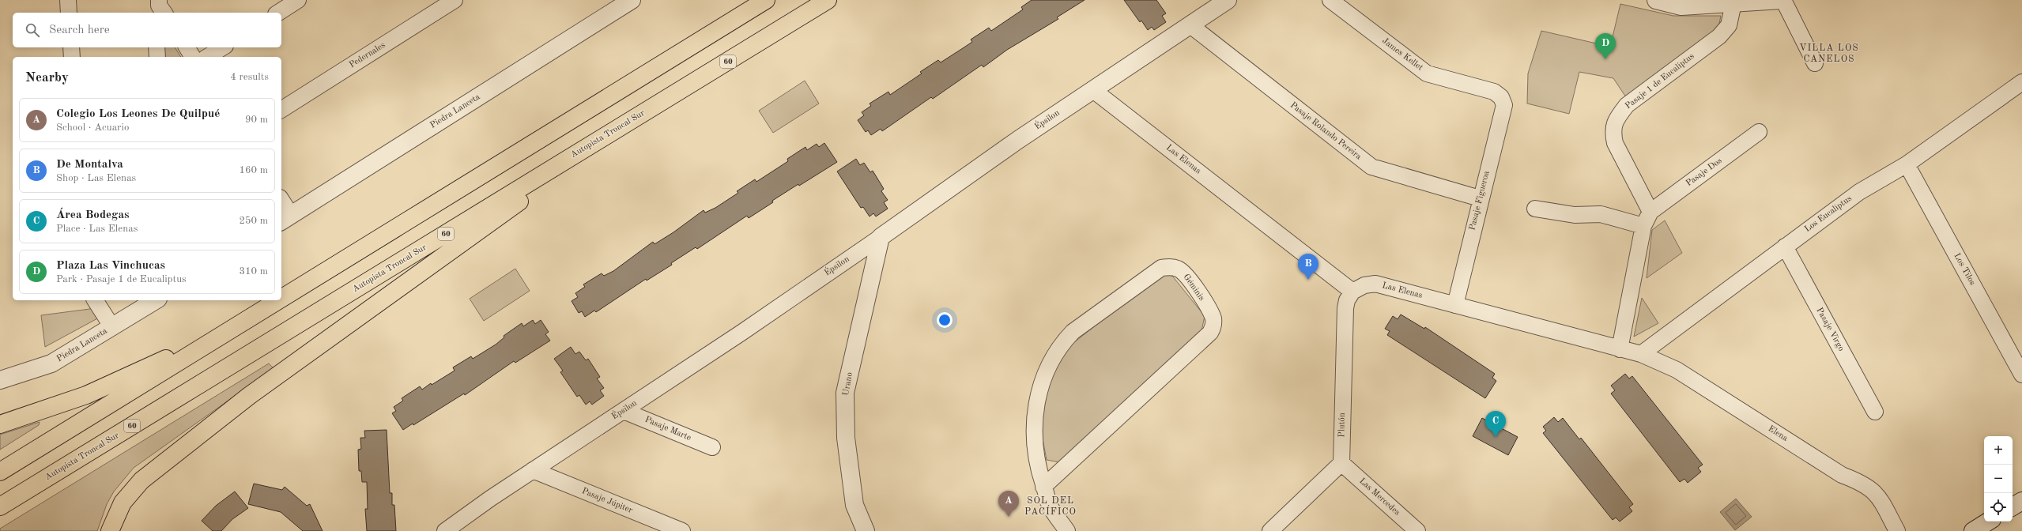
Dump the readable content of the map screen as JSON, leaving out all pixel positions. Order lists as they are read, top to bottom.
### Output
{
  "streets": {
    "highway": ["60", "Autopista Troncal Sur"],
    "street": [
      "James Kellet",
      "Pedernales",
      "Pasaje 1 de Eucaliptus",
      "Piedra Lanceta",
      "Épsilon",
      "Pasaje Rolando Pereira",
      "Las Elenas",
      "Pasaje Dos",
      "Pasaje Figueroa",
      "Los Eucaliptus",
      "Los Tilos",
      "Géminis",
      "Pasaje Virgo",
      "Urano",
      "Plutón",
      "Pasaje Marte",
      "Elena",
      "Las Mercedes",
      "Pasaje Júpiter"
    ]
  },
  "crossings": [
    ["James Kellet", "Pasaje Figueroa"],
    ["Pasaje 1 de Eucaliptus", "Pasaje Dos"],
    ["Épsilon", "Pasaje Rolando Pereira"],
    ["Épsilon", "Las Elenas"],
    ["Épsilon", "Urano"],
    ["Épsilon", "Pasaje Marte"],
    ["Épsilon", "Pasaje Júpiter"],
    ["Pasaje Rolando Pereira", "Pasaje Figueroa"],
    ["Las Elenas", "Pasaje Figueroa"],
    ["Las Elenas", "Los Eucaliptus"],
    ["Las Elenas", "Plutón"],
    ["Las Elenas", "Elena"],
    ["Los Eucaliptus", "Los Tilos"],
    ["Los Eucaliptus", "Pasaje Virgo"],
    ["Los Eucaliptus", "Elena"],
    ["Plutón", "Las Mercedes"]
  ],
  "districts": ["VILLA LOS CANELOS", "SOL DEL PACÍFICO"],
  "page": {
    "search": "Search here",
    "pins": [
      "D",
      "B",
      "C",
      "A"
    ],
    "heading": ["Nearby", "4 results"],
    "list": [
      {
        "mark": "A",
        "name": "Colegio Los Leones De Quilpué",
        "note": "School · Acuario",
        "value": "90 m"
      },
      {
        "mark": "B",
        "name": "De Montalva",
        "note": "Shop · Las Elenas",
        "value": "160 m"
      },
      {
        "mark": "C",
        "name": "Área Bodegas",
        "note": "Place · Las Elenas",
        "value": "250 m"
      },
      {
        "mark": "D",
        "name": "Plaza Las Vinchucas",
        "note": "Park · Pasaje 1 de Eucaliptus",
        "value": "310 m"
      }
    ],
    "map_buttons": ["+", "−"]
  }
}
